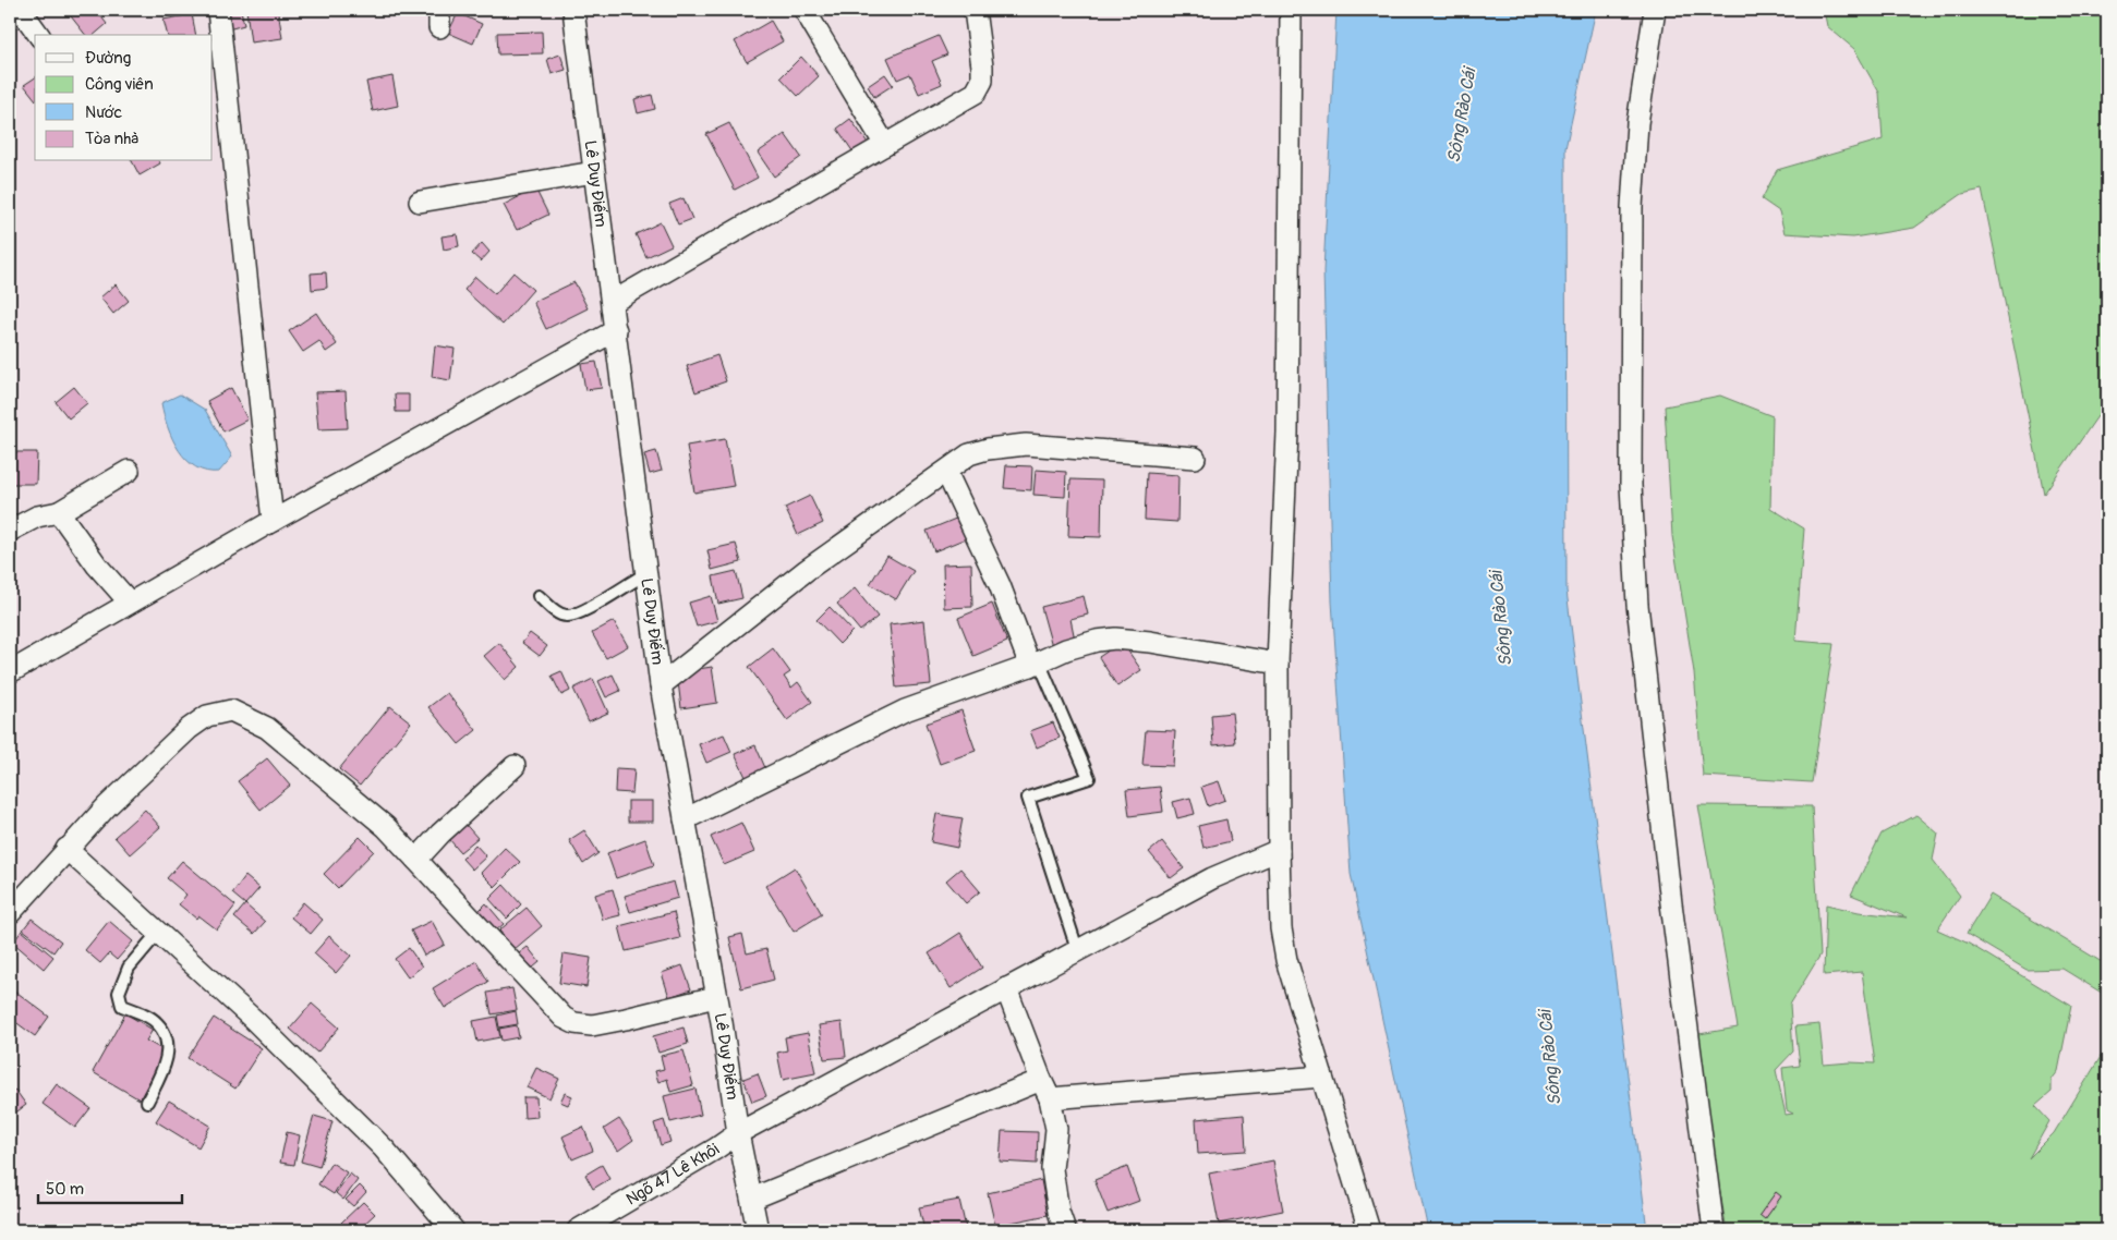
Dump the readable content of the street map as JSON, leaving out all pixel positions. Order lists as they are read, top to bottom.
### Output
{
  "streets": {
    "street": ["Lê Duy Điếm", "Ngõ 47 Lê Khôi"]
  },
  "crossings": [
    ["Lê Duy Điếm", "Ngõ 47 Lê Khôi"]
  ],
  "water": ["Sông Rào Cái"],
  "legend": [
    "Đường",
    "Công viên",
    "Nước",
    "Tòa nhà"
  ],
  "scale_bar": "50 m"
}
